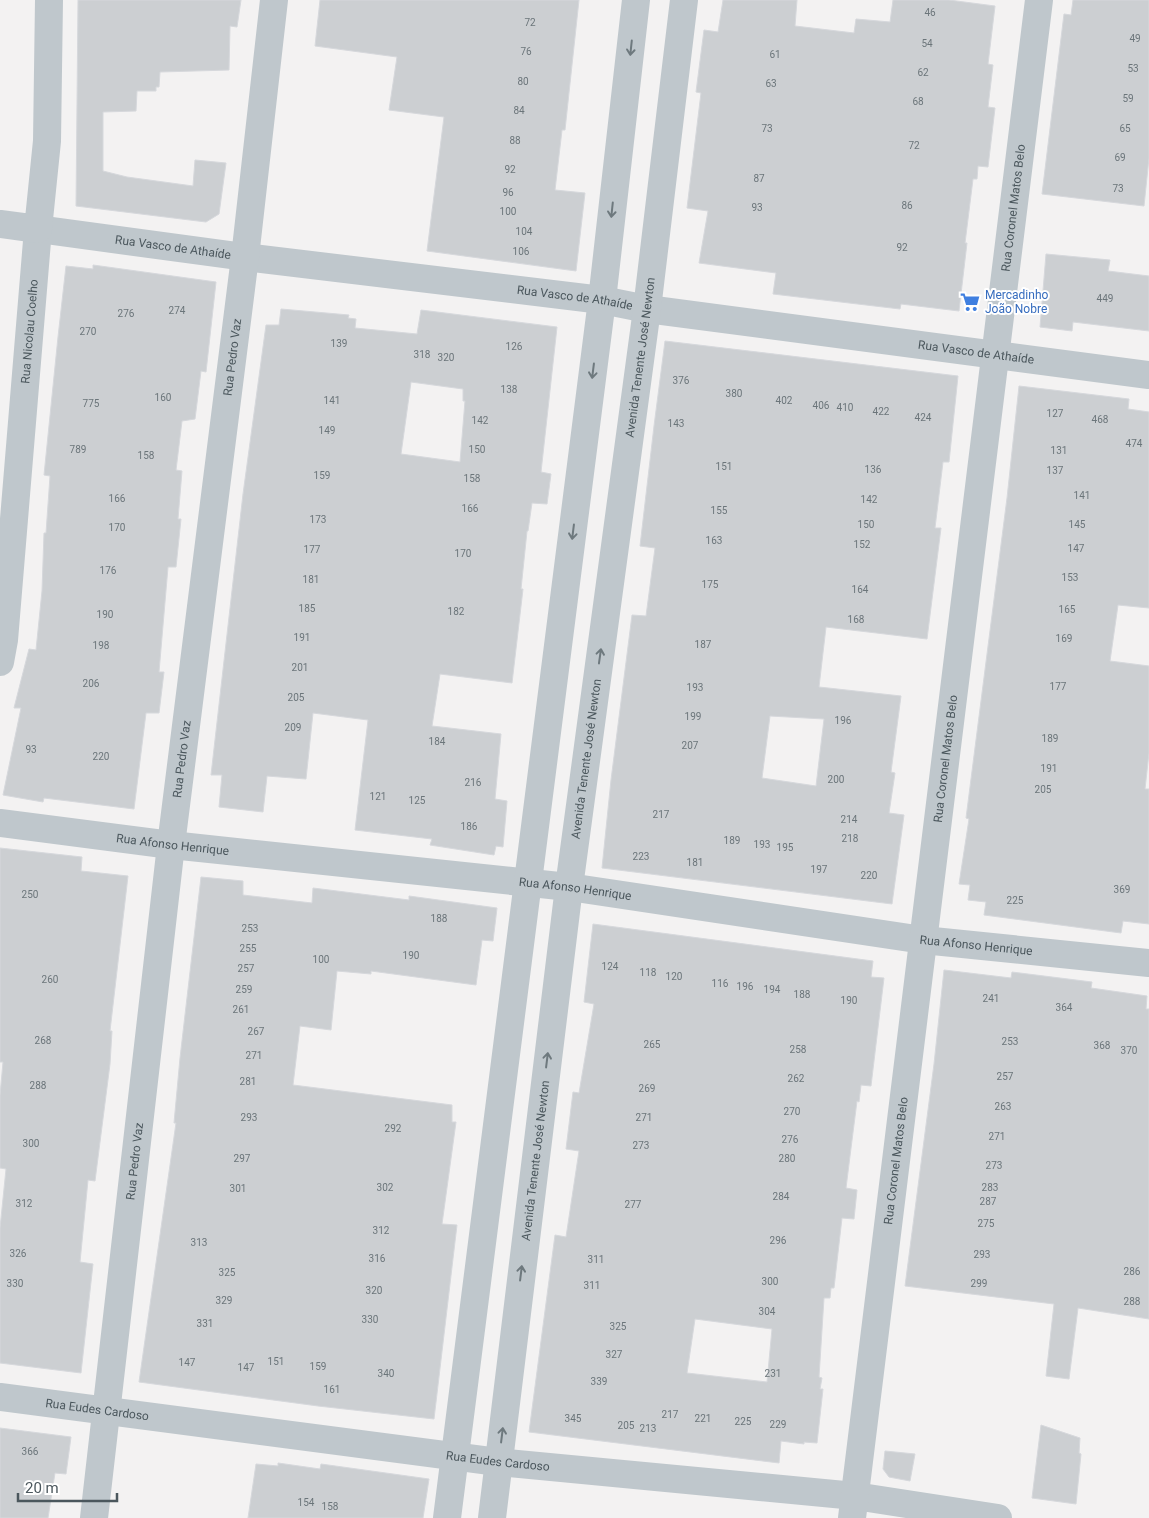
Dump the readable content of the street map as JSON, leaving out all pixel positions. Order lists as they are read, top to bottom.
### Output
{
  "streets": {
    "street": [
      "Rua Coronel Matos Belo",
      "Rua Vasco de Athaíde",
      "Rua Nicolau Coelho",
      "Rua Pedro Vaz",
      "Avenida Tenente José Newton",
      "Rua Afonso Henrique",
      "Rua Eudes Cardoso"
    ]
  },
  "crossings": [
    ["Rua Coronel Matos Belo", "Rua Vasco de Athaíde"],
    ["Rua Coronel Matos Belo", "Rua Afonso Henrique"],
    ["Rua Coronel Matos Belo", "Rua Eudes Cardoso"],
    ["Rua Vasco de Athaíde", "Rua Nicolau Coelho"],
    ["Rua Vasco de Athaíde", "Rua Pedro Vaz"],
    ["Rua Vasco de Athaíde", "Avenida Tenente José Newton"],
    ["Rua Pedro Vaz", "Rua Afonso Henrique"],
    ["Rua Pedro Vaz", "Rua Eudes Cardoso"],
    ["Avenida Tenente José Newton", "Rua Afonso Henrique"],
    ["Avenida Tenente José Newton", "Rua Eudes Cardoso"]
  ],
  "places": {
    "supermarket": ["Mercadinho João Nobre"]
  },
  "house_numbers": [
    "46",
    "72",
    "49",
    "54",
    "76",
    "61",
    "53",
    "62",
    "80",
    "63",
    "59",
    "68",
    "84",
    "73",
    "65",
    "88",
    "72",
    "69",
    "92",
    "87",
    "73",
    "96",
    "86",
    "93",
    "100",
    "104",
    "92",
    "106",
    "449",
    "274",
    "276",
    "270",
    "139",
    "126",
    "318",
    "320",
    "376",
    "138",
    "380",
    "160",
    "141",
    "402",
    "775",
    "406",
    "410",
    "422",
    "127",
    "424",
    "468",
    "142",
    "143",
    "149",
    "474",
    "789",
    "150",
    "131",
    "158",
    "151",
    "136",
    "137",
    "159",
    "158",
    "141",
    "166",
    "142",
    "166",
    "155",
    "173",
    "150",
    "145",
    "170",
    "163",
    "152",
    "147",
    "177",
    "170",
    "176",
    "153",
    "181",
    "175",
    "164",
    "185",
    "165",
    "182",
    "190",
    "168",
    "191",
    "169",
    "187",
    "198",
    "201",
    "206",
    "177",
    "193",
    "205",
    "199",
    "196",
    "209",
    "189",
    "184",
    "207",
    "93",
    "220",
    "191",
    "200",
    "216",
    "205",
    "121",
    "125",
    "217",
    "214",
    "186",
    "218",
    "189",
    "193",
    "195",
    "223",
    "181",
    "197",
    "220",
    "369",
    "250",
    "225",
    "188",
    "253",
    "255",
    "190",
    "100",
    "124",
    "257",
    "118",
    "120",
    "260",
    "116",
    "196",
    "259",
    "194",
    "188",
    "241",
    "190",
    "364",
    "261",
    "267",
    "268",
    "253",
    "265",
    "368",
    "258",
    "370",
    "271",
    "257",
    "262",
    "281",
    "288",
    "269",
    "263",
    "270",
    "293",
    "271",
    "292",
    "271",
    "276",
    "300",
    "273",
    "297",
    "280",
    "273",
    "302",
    "283",
    "301",
    "284",
    "287",
    "312",
    "277",
    "275",
    "312",
    "296",
    "313",
    "326",
    "293",
    "316",
    "311",
    "286",
    "325",
    "300",
    "330",
    "299",
    "311",
    "320",
    "329",
    "288",
    "304",
    "330",
    "331",
    "325",
    "327",
    "151",
    "147",
    "159",
    "147",
    "340",
    "231",
    "339",
    "161",
    "217",
    "345",
    "221",
    "225",
    "229",
    "205",
    "213",
    "366",
    "154",
    "158"
  ],
  "scale_bar": "20 m"
}
